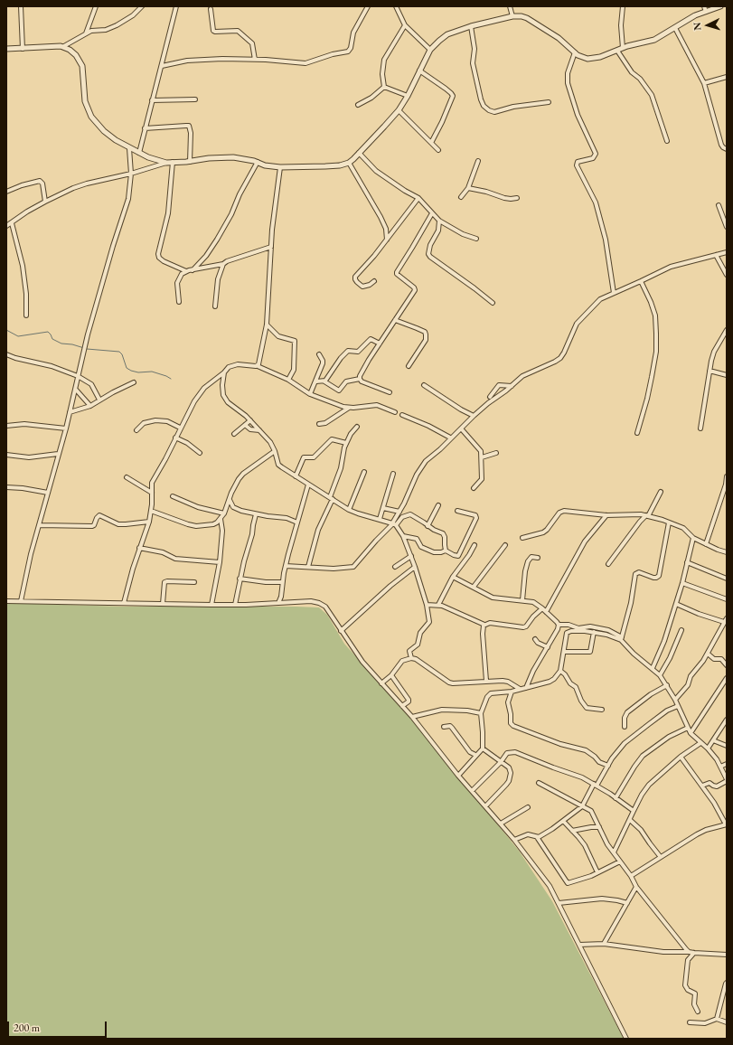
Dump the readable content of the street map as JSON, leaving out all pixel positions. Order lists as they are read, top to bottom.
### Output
{
  "scale_bar": "200 m",
  "north": "left"
}
